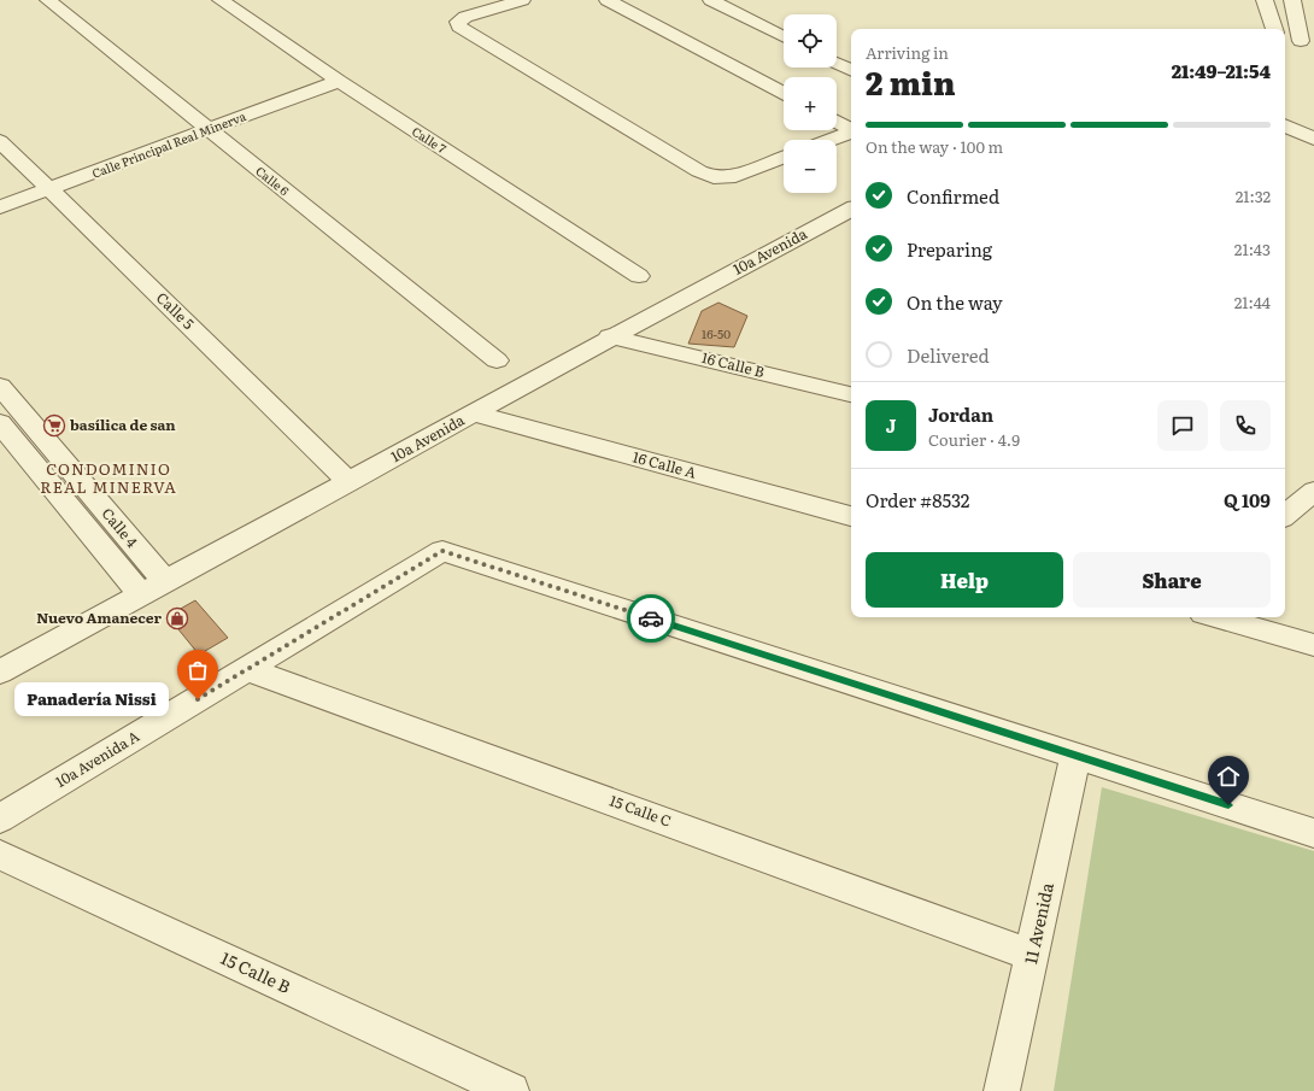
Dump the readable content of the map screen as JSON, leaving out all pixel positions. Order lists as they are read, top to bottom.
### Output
{
  "streets": {
    "street": [
      "Calle 7",
      "Calle Principal Real Minerva",
      "Calle 6",
      "10a Avenida",
      "Calle 5",
      "16 Calle B",
      "16 Calle A",
      "Calle 4",
      "10a Avenida A",
      "15 Calle C",
      "11 Avenida",
      "15 Calle B"
    ]
  },
  "crossings": [
    ["Calle 7", "Calle Principal Real Minerva"],
    ["Calle Principal Real Minerva", "Calle 6"],
    ["Calle Principal Real Minerva", "Calle 5"],
    ["10a Avenida", "Calle 5"],
    ["10a Avenida", "16 Calle B"],
    ["10a Avenida", "16 Calle A"],
    ["10a Avenida", "Calle 4"],
    ["10a Avenida A", "15 Calle C"],
    ["10a Avenida A", "11 Avenida"],
    ["15 Calle C", "11 Avenida"]
  ],
  "districts": ["CONDOMINIO REAL MINERVA"],
  "places": {
    "supermarket": ["basílica de san"],
    "shop": ["Nuevo Amanecer"],
    "other": ["Panadería Nissi"]
  },
  "house_numbers": ["16-50"],
  "page": {
    "map_buttons": ["+", "−"],
    "heading": ["2 min", "Arriving in", "21:49–21:54"],
    "panel": [
      "Jordan",
      "Courier · 4.9",
      "Order #8532",
      "Q 109"
    ],
    "bar": "On the way · 100 m",
    "list": [
      ["Confirmed", "21:32"],
      ["Preparing", "21:43"],
      ["On the way", "21:44"],
      "Delivered"
    ],
    "round": "J",
    "buttons": ["Help", "Share"],
    "bubble": "Panadería Nissi"
  }
}
